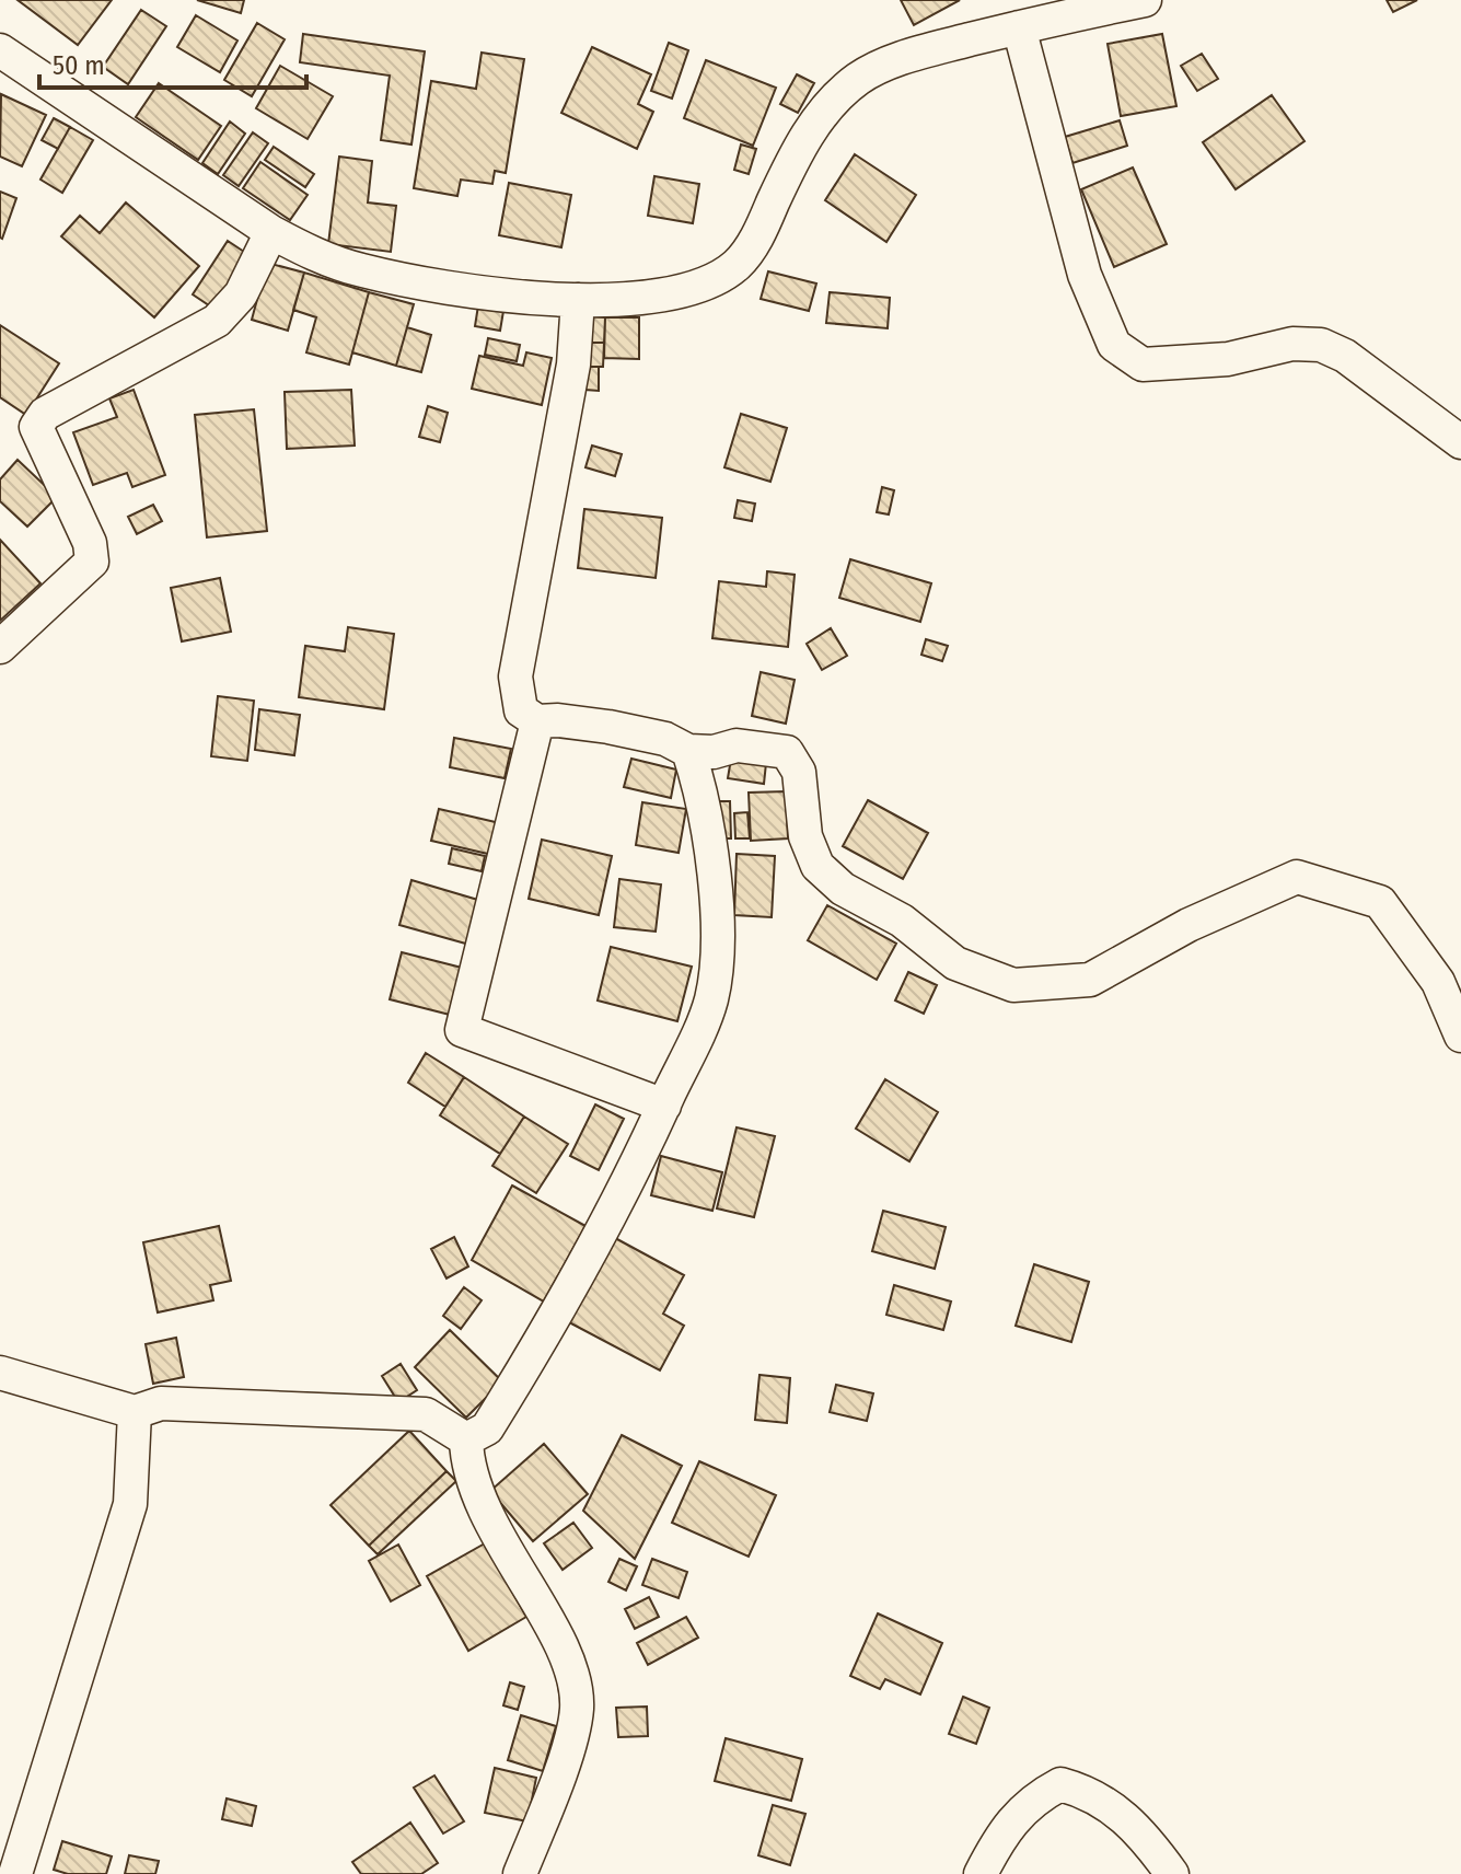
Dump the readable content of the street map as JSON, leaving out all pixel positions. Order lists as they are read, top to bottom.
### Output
{
  "scale_bar": "50 m"
}
